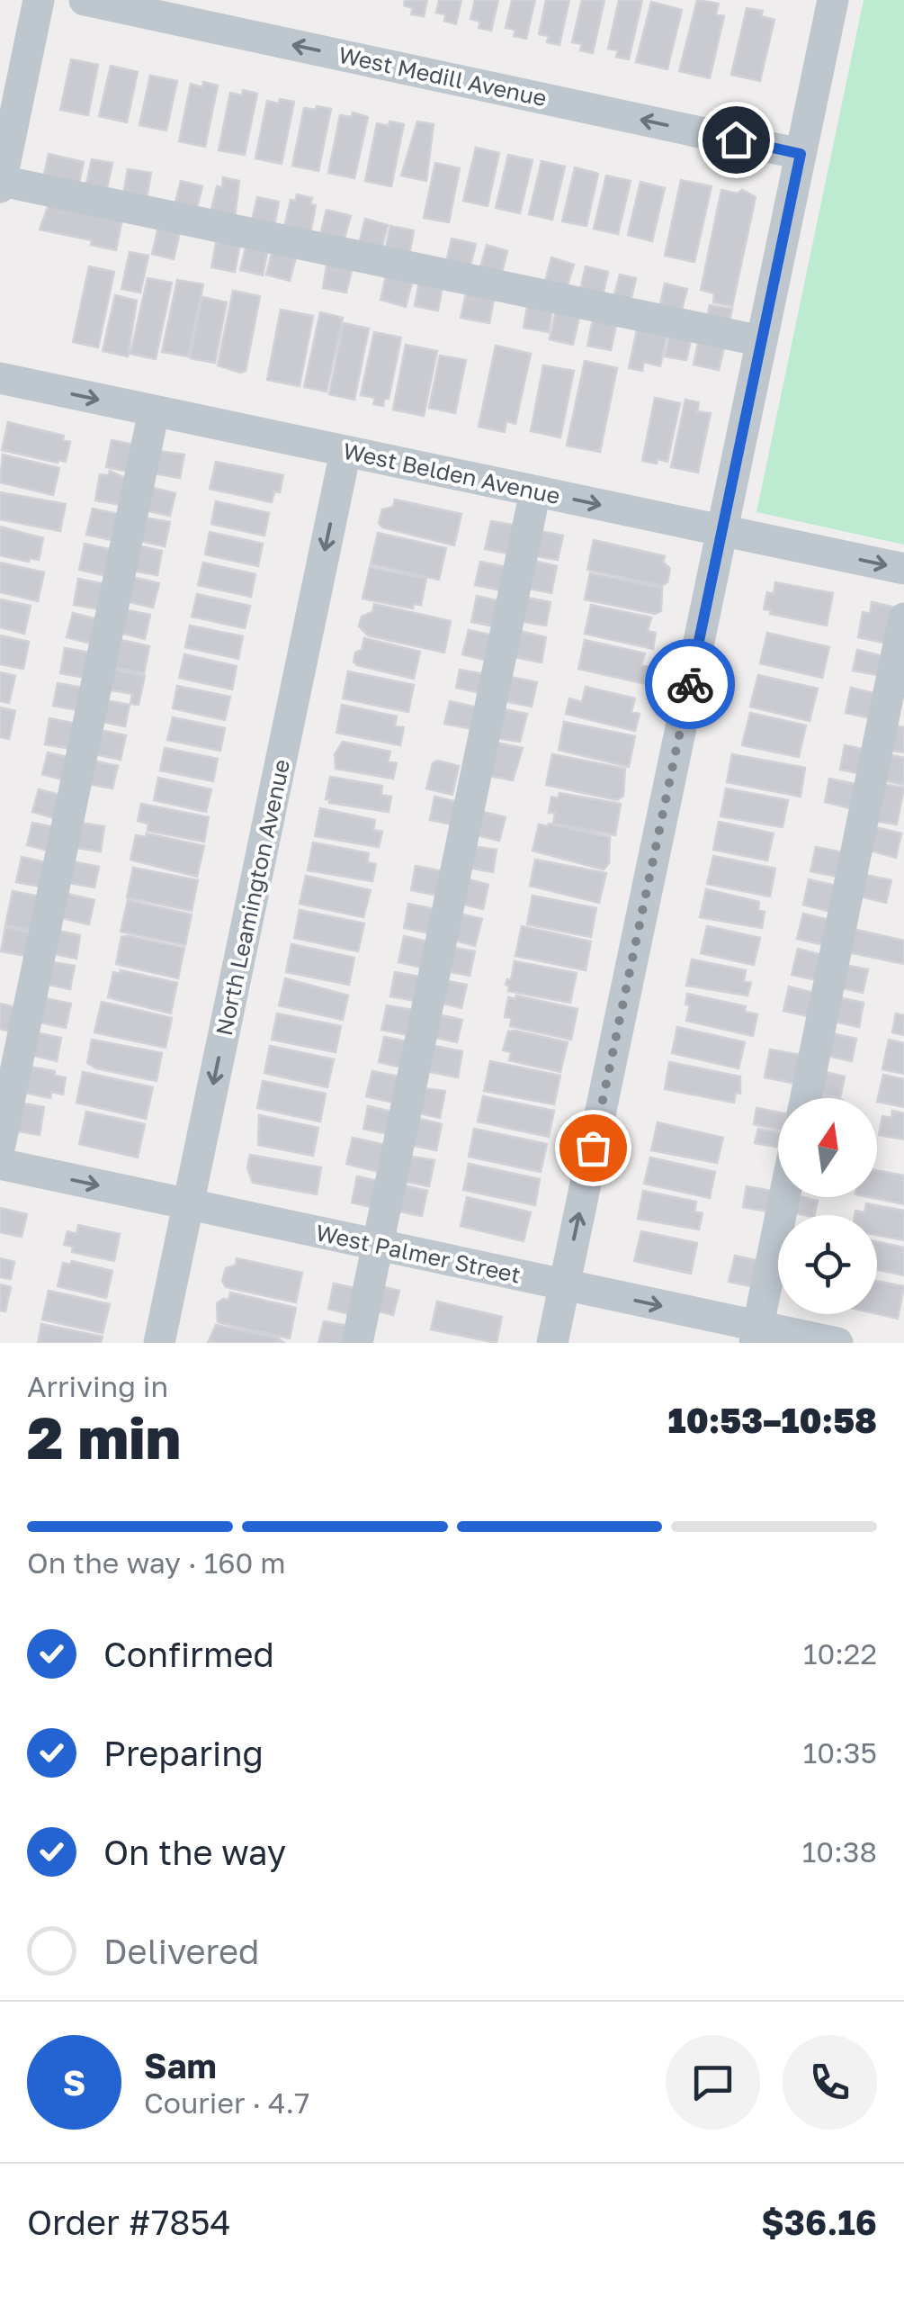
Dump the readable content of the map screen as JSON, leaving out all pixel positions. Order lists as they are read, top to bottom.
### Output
{
  "streets": {
    "street": [
      "West Medill Avenue",
      "West Belden Avenue",
      "North Leamington Avenue",
      "West Palmer Street"
    ]
  },
  "crossings": [
    ["West Belden Avenue", "North Leamington Avenue"],
    ["North Leamington Avenue", "West Palmer Street"]
  ],
  "one_way": ["West Palmer Street"],
  "north": "top",
  "page": {
    "heading": ["2 min", "Arriving in", "10:53–10:58"],
    "panel": [
      "Sam",
      "Courier · 4.7",
      "Order #7854",
      "$36.16"
    ],
    "bar": "On the way · 160 m",
    "list": [
      ["Confirmed", "10:22"],
      ["Preparing", "10:35"],
      ["On the way", "10:38"],
      "Delivered"
    ],
    "round": "S"
  }
}
